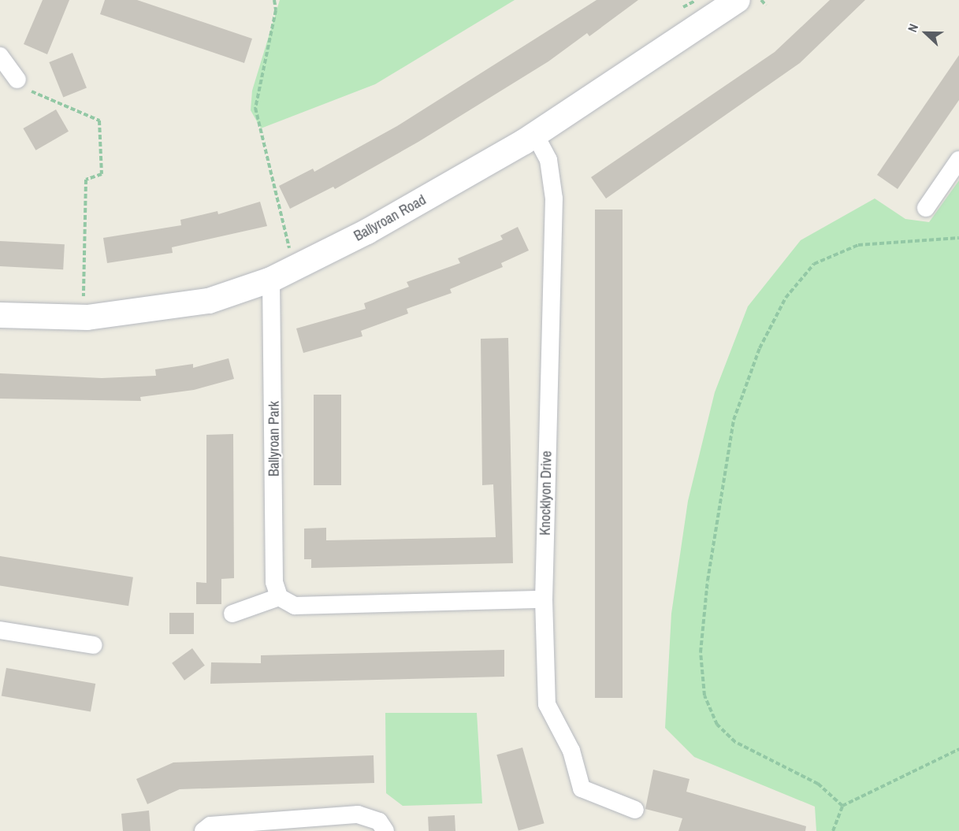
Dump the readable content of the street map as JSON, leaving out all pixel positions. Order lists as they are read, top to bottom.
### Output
{
  "streets": {
    "main road": ["Ballyroan Road"],
    "street": ["Ballyroan Park", "Knocklyon Drive"]
  },
  "crossings": [
    ["Ballyroan Road", "Ballyroan Park"],
    ["Ballyroan Road", "Knocklyon Drive"]
  ],
  "north": "left"
}
